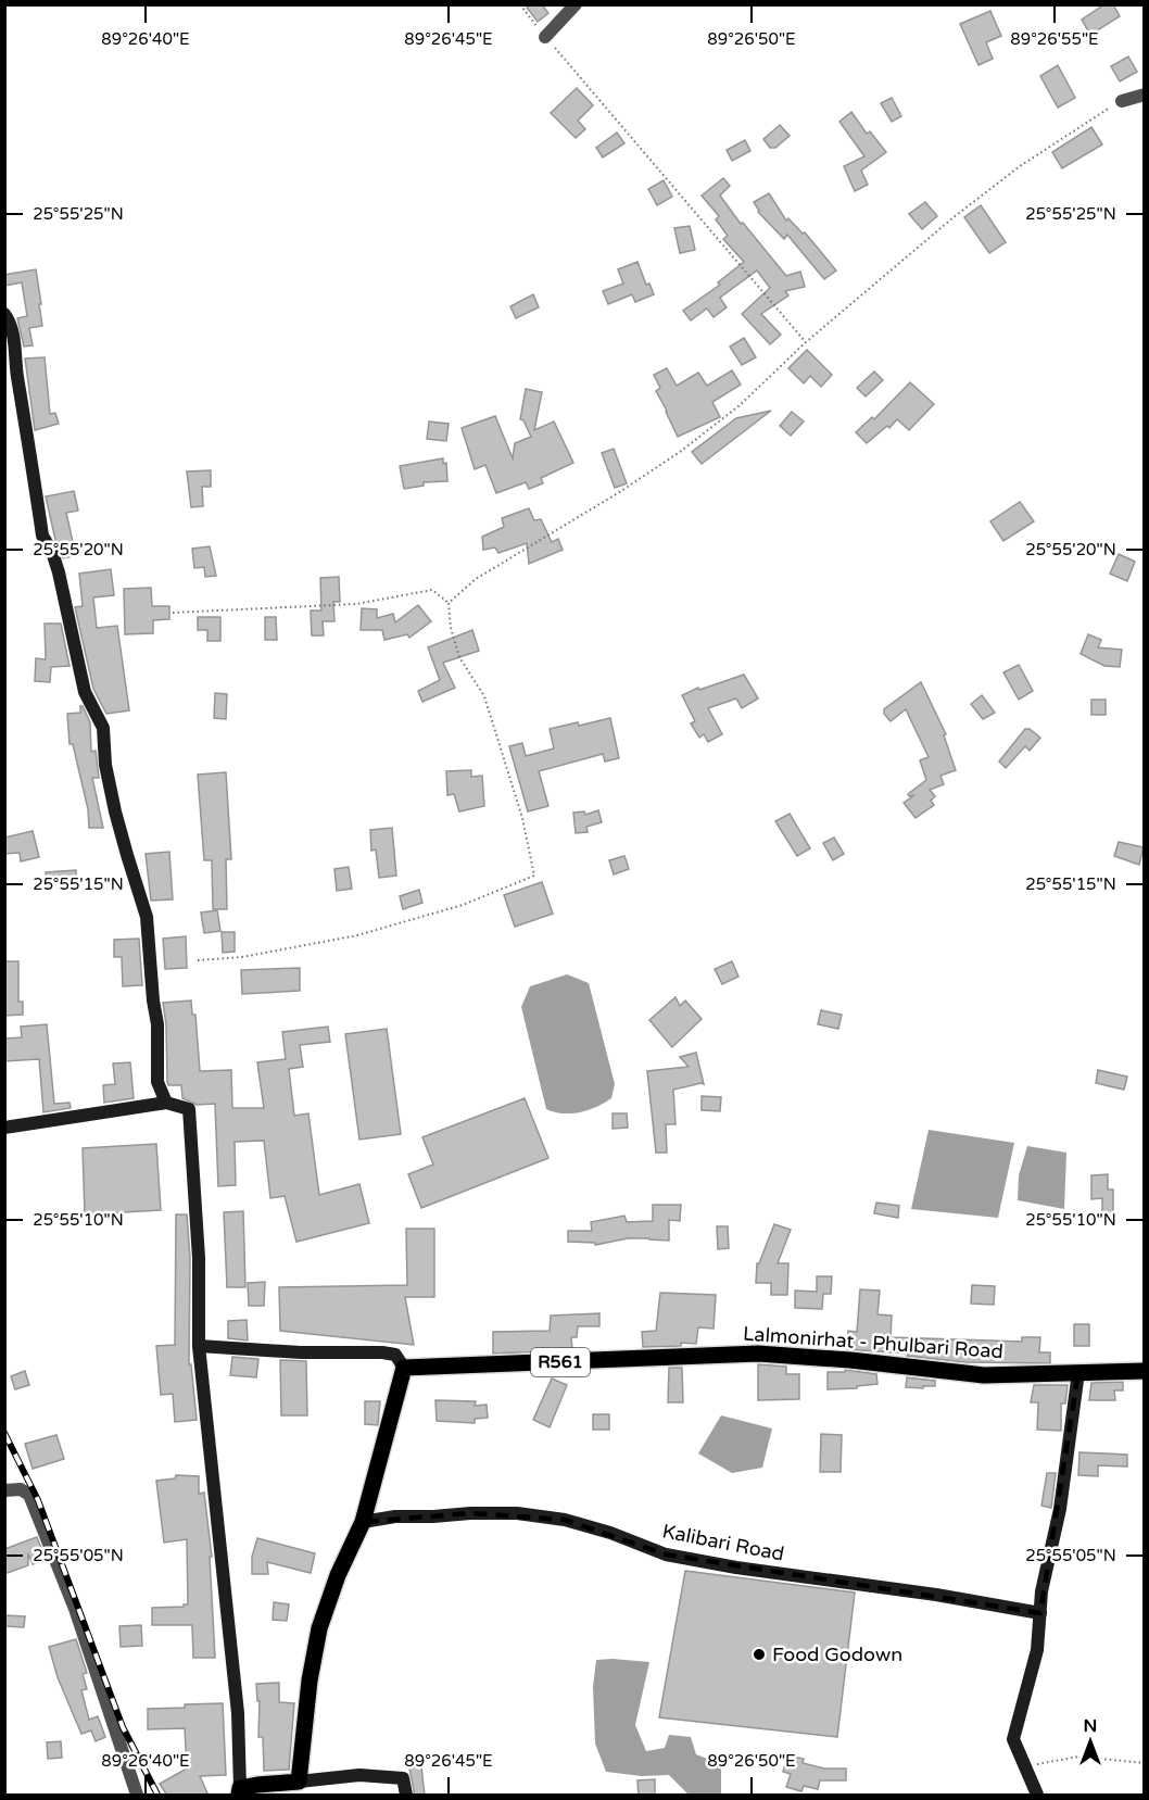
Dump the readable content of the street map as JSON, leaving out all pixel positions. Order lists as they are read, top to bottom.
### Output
{
  "streets": {
    "main road": ["Lalmonirhat - Phulbari Road", "R561"],
    "street": ["Kalibari Road"]
  },
  "places": ["Food Godown"],
  "north": "top",
  "coordinates": [
    "89°26'40\"E",
    "89°26'45\"E",
    "89°26'50\"E",
    "89°26'55\"E",
    "25°55'25\"N",
    "25°55'20\"N",
    "25°55'15\"N",
    "25°55'10\"N",
    "25°55'05\"N"
  ]
}
